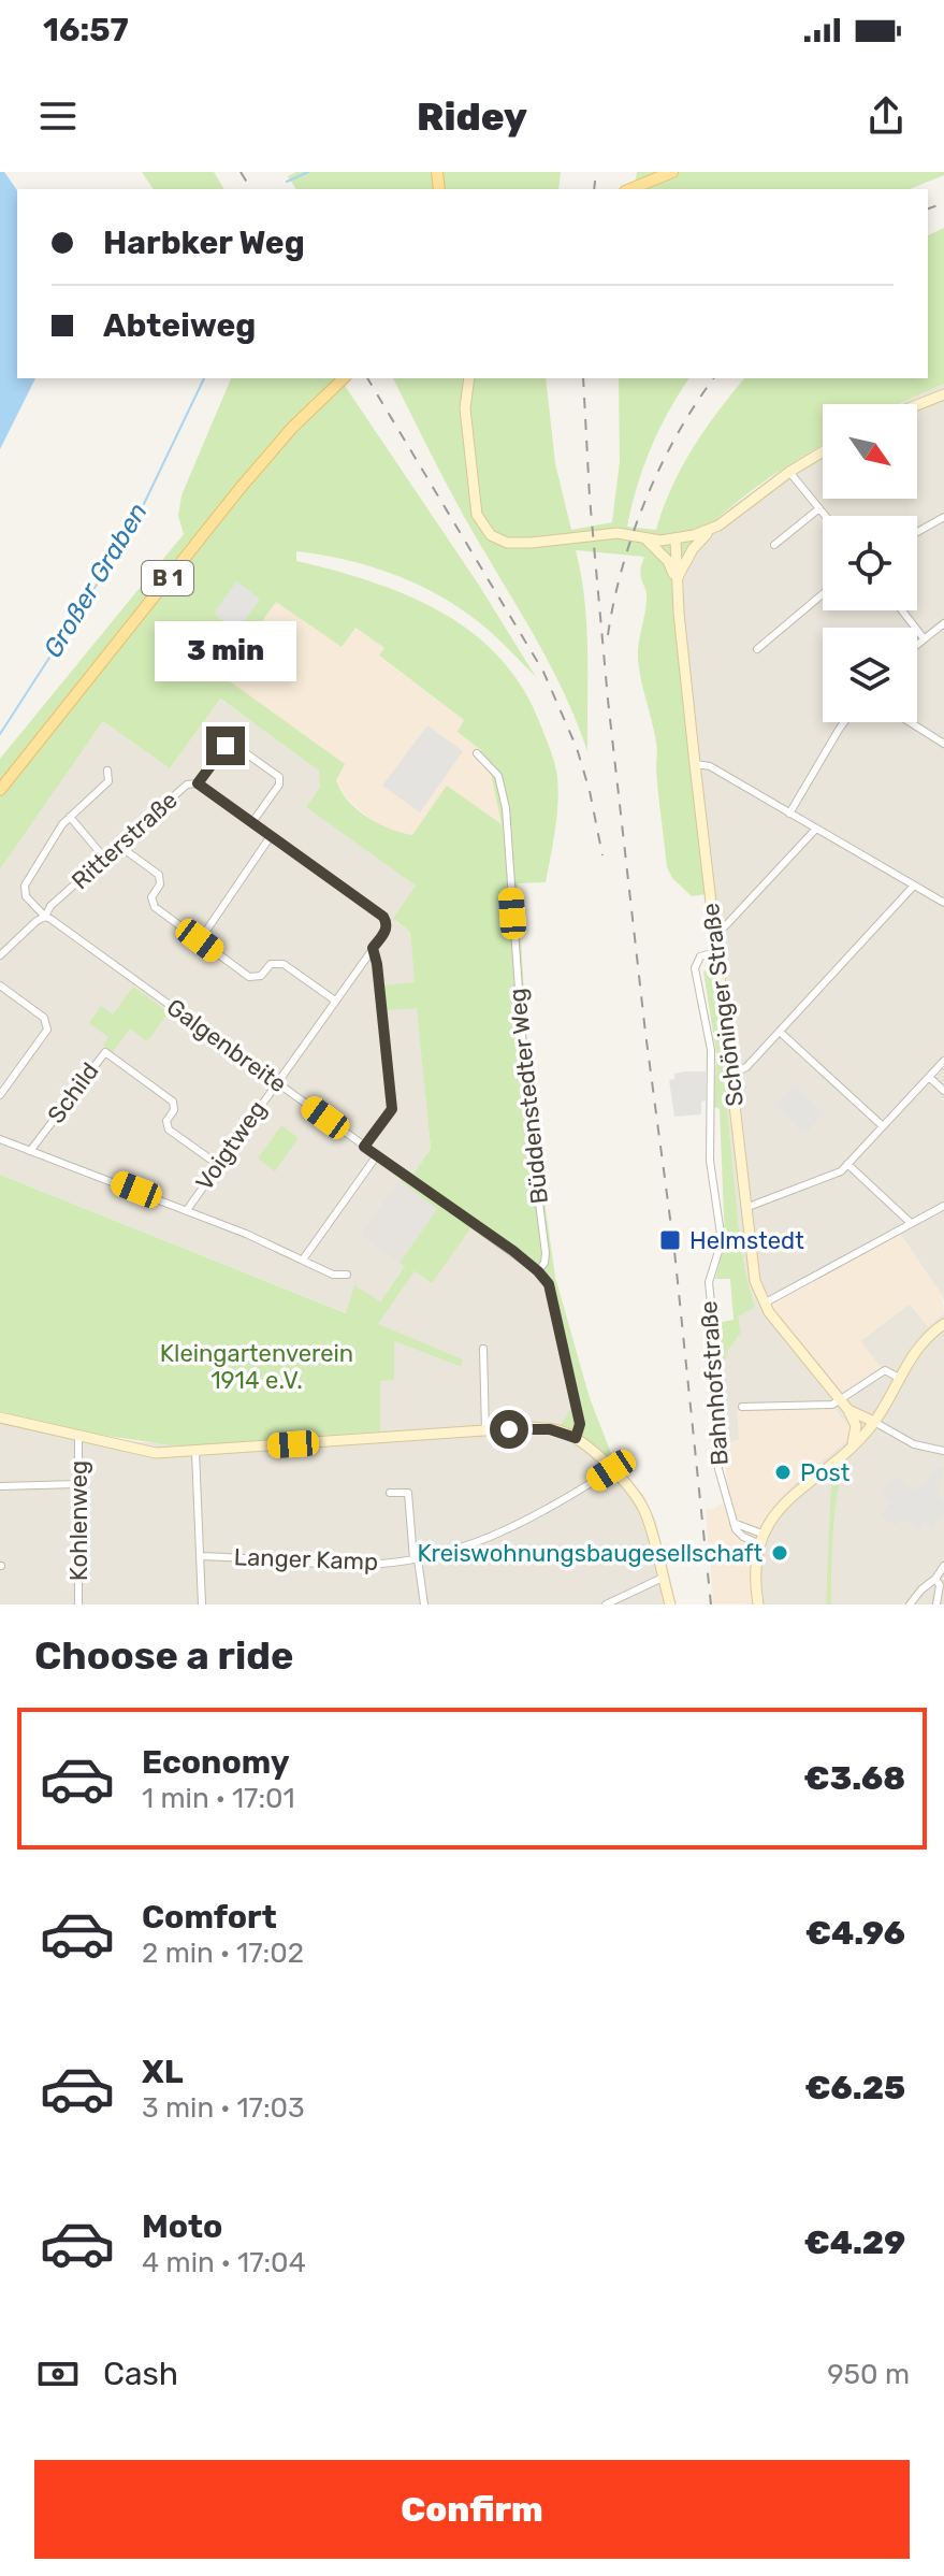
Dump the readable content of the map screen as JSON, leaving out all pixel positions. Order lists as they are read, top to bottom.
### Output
{
  "streets": {
    "main road": ["B 1", "Schöninger Straße"],
    "street": [
      "Ritterstraße",
      "Galgenbreite",
      "Schild",
      "Büddenstedter Weg",
      "Voigtweg",
      "Bahnhofstraße",
      "Kohlenweg",
      "Langer Kamp"
    ]
  },
  "crossings": [
    ["Ritterstraße", "Galgenbreite"],
    ["Ritterstraße", "Voigtweg"],
    ["Schöninger Straße", "Bahnhofstraße"],
    ["Galgenbreite", "Büddenstedter Weg"],
    ["Galgenbreite", "Voigtweg"],
    ["Schild", "Voigtweg"]
  ],
  "water": ["Großer Graben"],
  "parks": ["Kleingartenverein 1914 e.V."],
  "places": {
    "transit": ["Helmstedt"],
    "other": ["Post", "Kreiswohnungsbaugesellschaft"]
  },
  "north": "bottom right",
  "page": {
    "status": "16:57",
    "header": "Ridey",
    "banner": ["Harbker Weg", "Abteiweg"],
    "bubble": "3 min",
    "heading": "Choose a ride",
    "list": [
      {
        "name": "Economy",
        "note": "1 min · 17:01",
        "value": "€3.68"
      },
      {
        "name": "Comfort",
        "note": "2 min · 17:02",
        "value": "€4.96"
      },
      {
        "name": "XL",
        "note": "3 min · 17:03",
        "value": "€6.25"
      },
      {
        "name": "Moto",
        "note": "4 min · 17:04",
        "value": "€4.29"
      }
    ],
    "pay": ["Cash", "950 m"],
    "buttons": "Confirm"
  }
}
